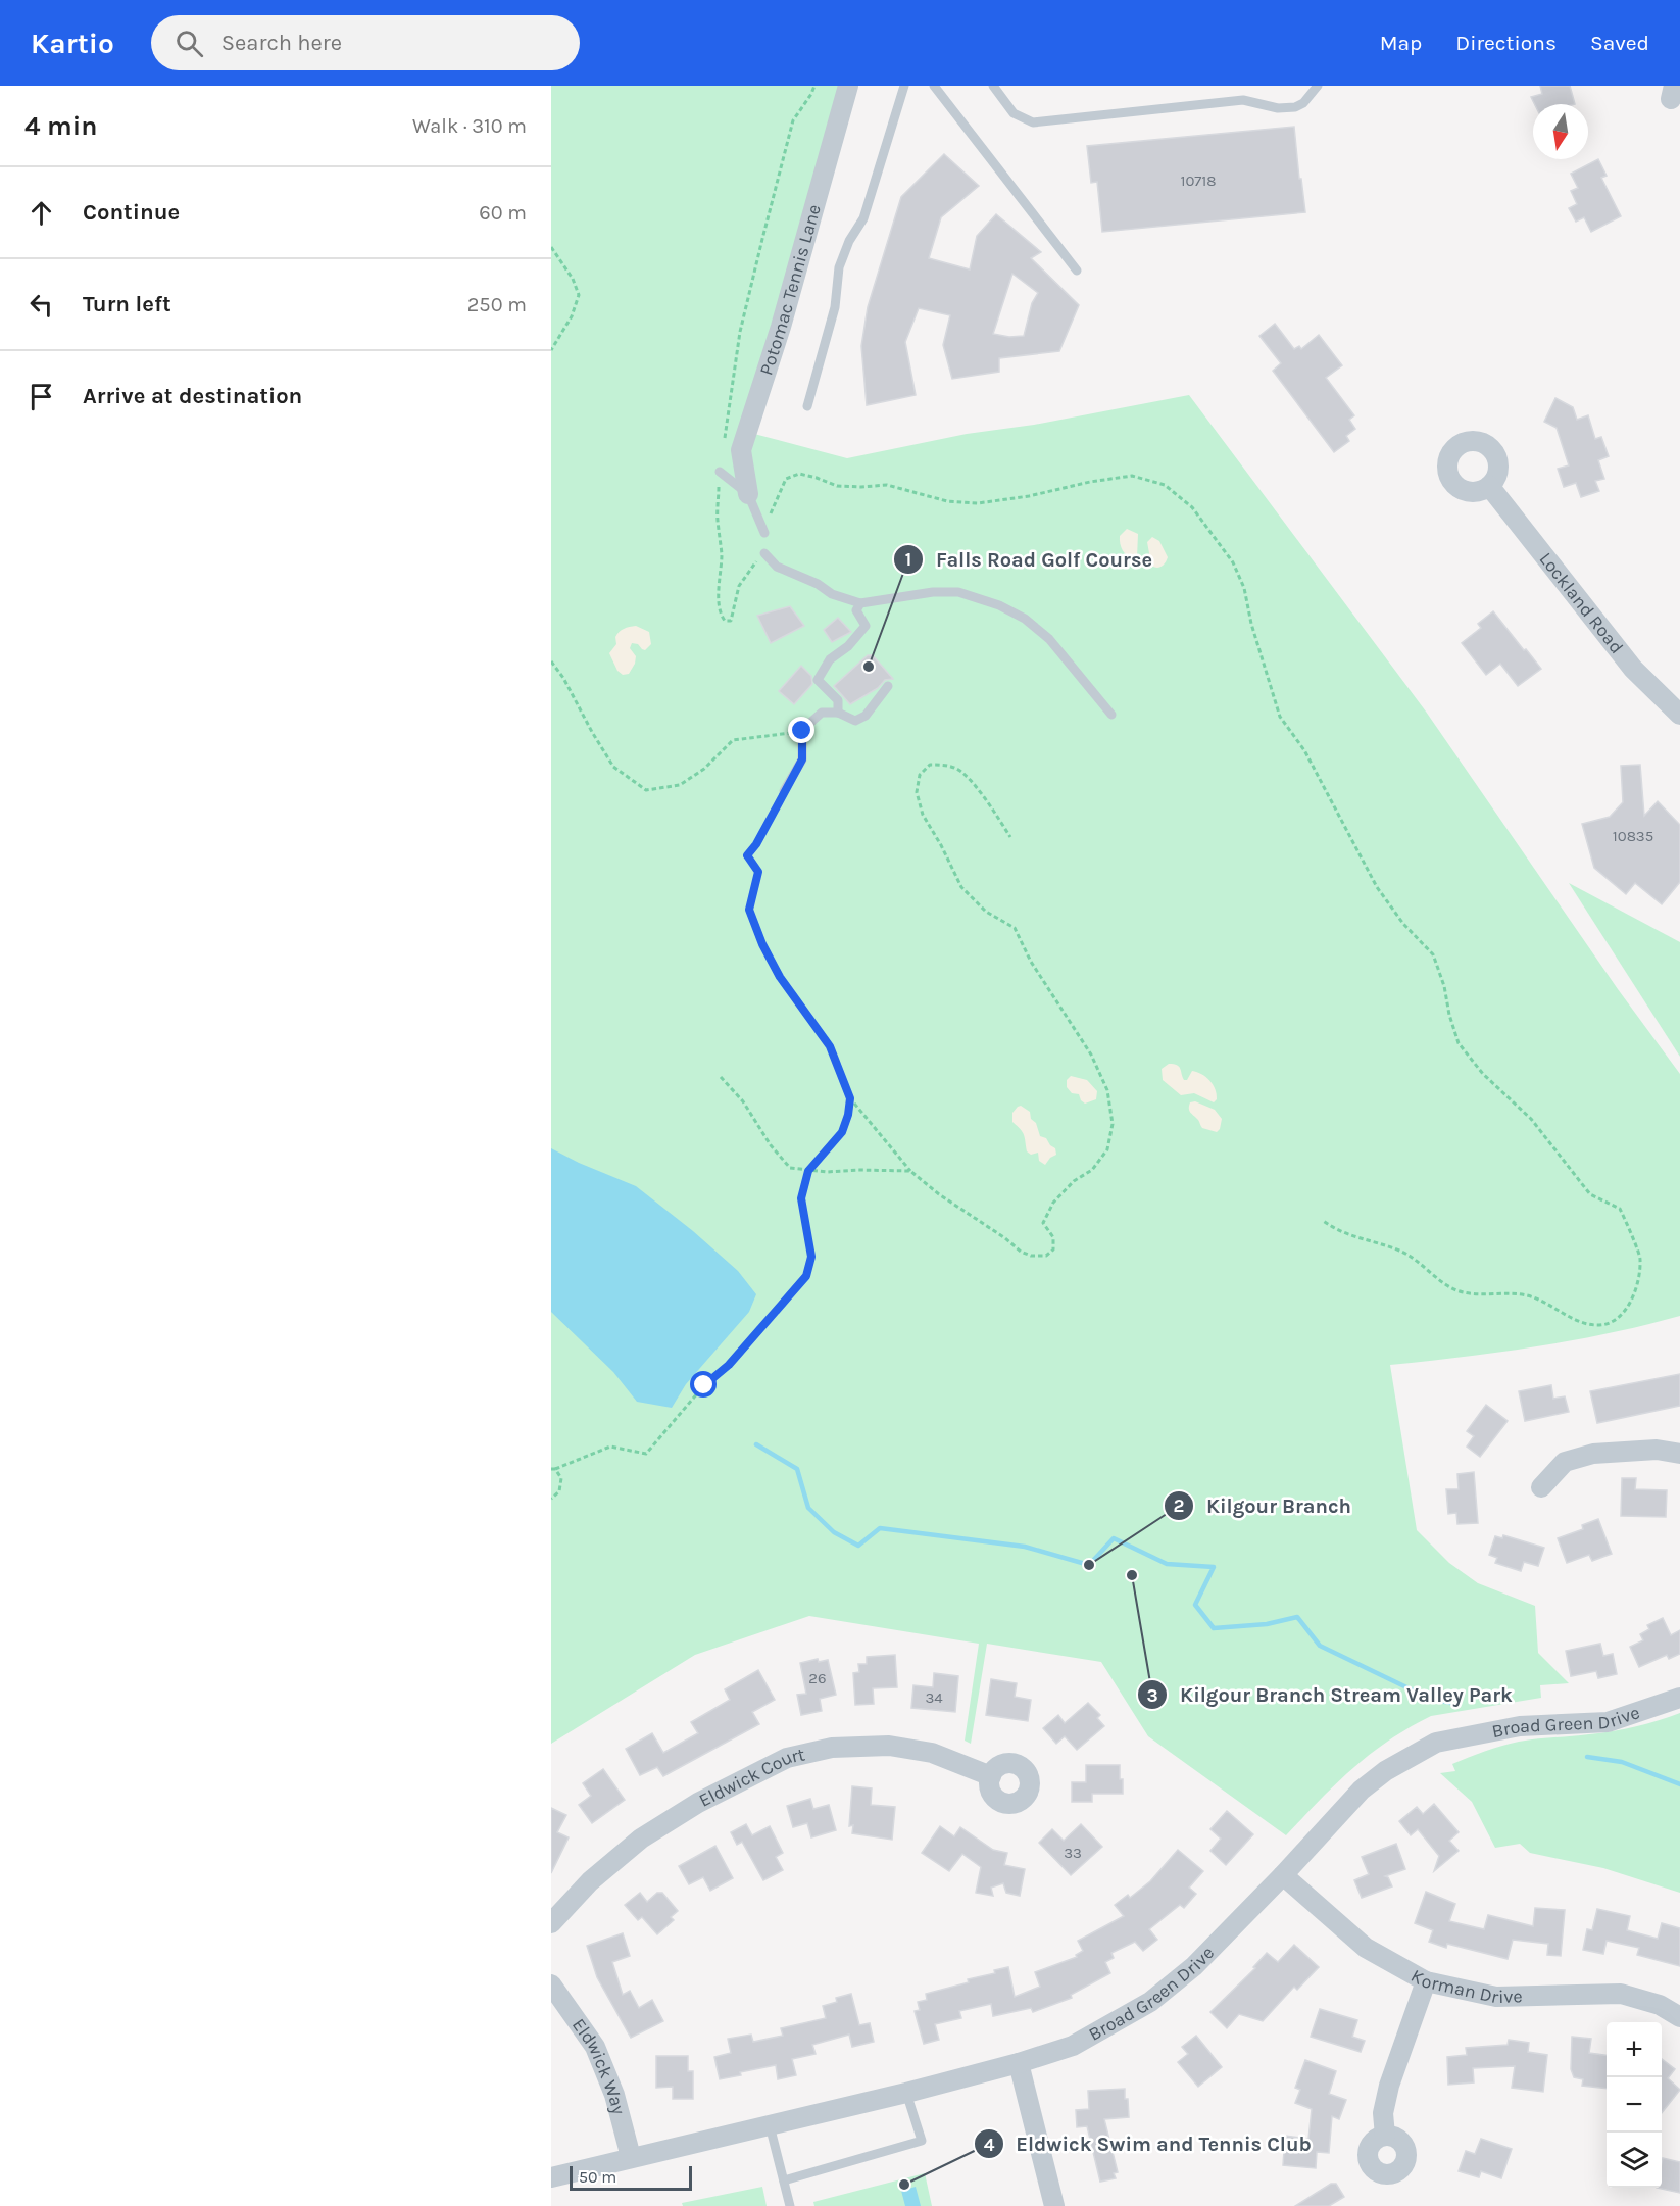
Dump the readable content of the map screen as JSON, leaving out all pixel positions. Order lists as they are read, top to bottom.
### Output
{
  "streets": {
    "street": [
      "Potomac Tennis Lane",
      "Lockland Road",
      "Broad Green Drive",
      "Eldwick Court",
      "Korman Drive",
      "Eldwick Way"
    ]
  },
  "crossings": [
    ["Broad Green Drive", "Korman Drive"],
    ["Broad Green Drive", "Eldwick Way"]
  ],
  "places": [
    "Falls Road Golf Course",
    "Kilgour Branch",
    "Kilgour Branch Stream Valley Park",
    "Eldwick Swim and Tennis Club"
  ],
  "house_numbers": [
    "10718",
    "10835",
    "26",
    "34",
    "33"
  ],
  "scale_bar": "50 m",
  "north": "bottom",
  "page": {
    "header": "Kartio",
    "search": "Search here",
    "nav": ["Map", "Directions", "Saved"],
    "heading": ["4 min", "Walk · 310 m"],
    "list": [
      ["Continue", "60 m"],
      ["Turn left", "250 m"],
      "Arrive at destination"
    ],
    "map_buttons": ["+", "−"],
    "scale": "50 m"
  }
}
